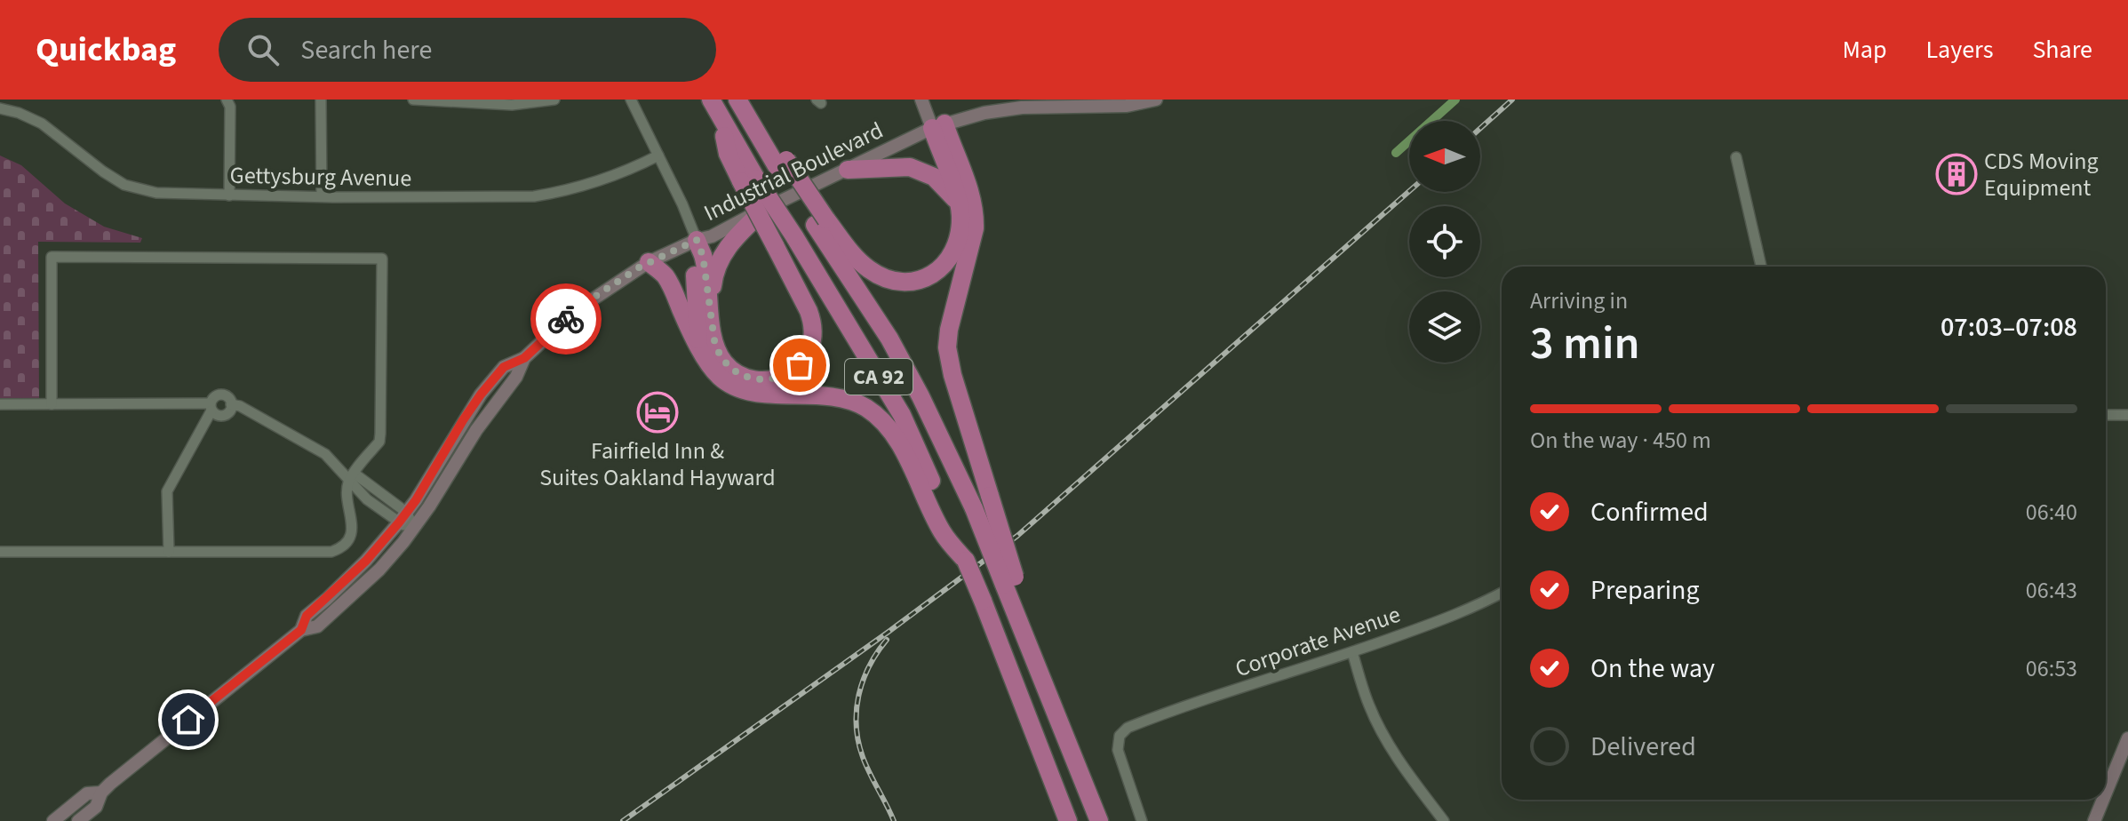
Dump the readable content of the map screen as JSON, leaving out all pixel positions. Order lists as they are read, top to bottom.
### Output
{
  "streets": {
    "highway": ["CA 92"],
    "main road": ["Industrial Boulevard"],
    "street": ["Gettysburg Avenue", "Corporate Avenue"]
  },
  "places": {
    "building": ["CDS Moving Equipment"],
    "hotel": ["Fairfield Inn & Suites Oakland Hayward"]
  },
  "north": "left",
  "page": {
    "header": "Quickbag",
    "search": "Search here",
    "nav": ["Map", "Layers", "Share"],
    "heading": ["3 min", "Arriving in", "07:03–07:08"],
    "bar": "On the way · 450 m",
    "list": [
      ["Confirmed", "06:40"],
      ["Preparing", "06:43"],
      ["On the way", "06:53"],
      "Delivered"
    ]
  }
}
